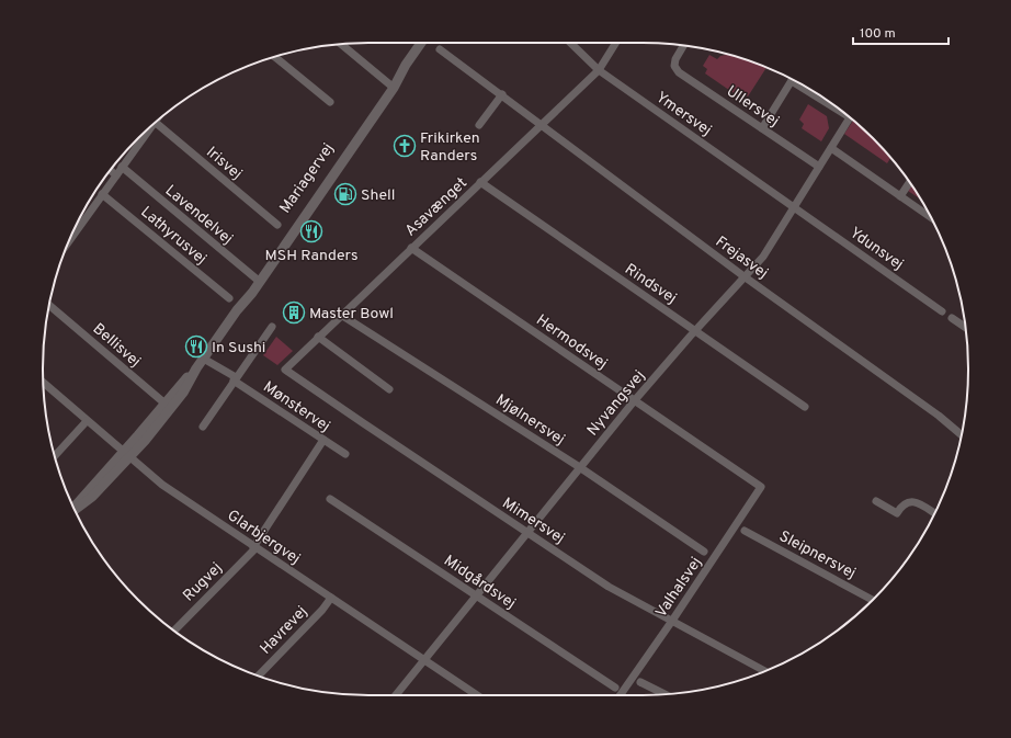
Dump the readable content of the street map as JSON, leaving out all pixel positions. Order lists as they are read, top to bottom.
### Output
{
  "streets": {
    "street": [
      "Ullersvej",
      "Ymersvej",
      "Irisvej",
      "Mariagervej",
      "Asavænget",
      "Lavendelvej",
      "Lathyrusvej",
      "Ydunsvej",
      "Frejasvej",
      "Rindsvej",
      "Hermodsvej",
      "Bellisvej",
      "Nyvangsvej",
      "Mønstervej",
      "Mjølnersvej",
      "Mimersvej",
      "Glarbjergvej",
      "Sleipnersvej",
      "Rugvej",
      "Midgårdsvej",
      "Valhalsvej",
      "Havrevej"
    ]
  },
  "crossings": [
    ["Ullersvej", "Nyvangsvej"],
    ["Ymersvej", "Asavænget"],
    ["Ymersvej", "Ydunsvej"],
    ["Ymersvej", "Nyvangsvej"],
    ["Mariagervej", "Lavendelvej"],
    ["Mariagervej", "Bellisvej"],
    ["Mariagervej", "Glarbjergvej"],
    ["Asavænget", "Frejasvej"],
    ["Asavænget", "Rindsvej"],
    ["Asavænget", "Hermodsvej"],
    ["Asavænget", "Mjølnersvej"],
    ["Asavænget", "Mimersvej"],
    ["Ydunsvej", "Nyvangsvej"],
    ["Frejasvej", "Nyvangsvej"],
    ["Rindsvej", "Nyvangsvej"],
    ["Hermodsvej", "Nyvangsvej"],
    ["Hermodsvej", "Valhalsvej"],
    ["Nyvangsvej", "Mjølnersvej"],
    ["Nyvangsvej", "Mimersvej"],
    ["Nyvangsvej", "Glarbjergvej"],
    ["Nyvangsvej", "Midgårdsvej"],
    ["Mønstervej", "Rugvej"],
    ["Mimersvej", "Valhalsvej"],
    ["Glarbjergvej", "Rugvej"],
    ["Glarbjergvej", "Havrevej"]
  ],
  "places": {
    "church": ["Frikirken Randers"],
    "fuel station": ["Shell"],
    "restaurant": ["MSH Randers", "In Sushi"],
    "building": ["Master Bowl"]
  },
  "scale_bar": "100 m"
}
